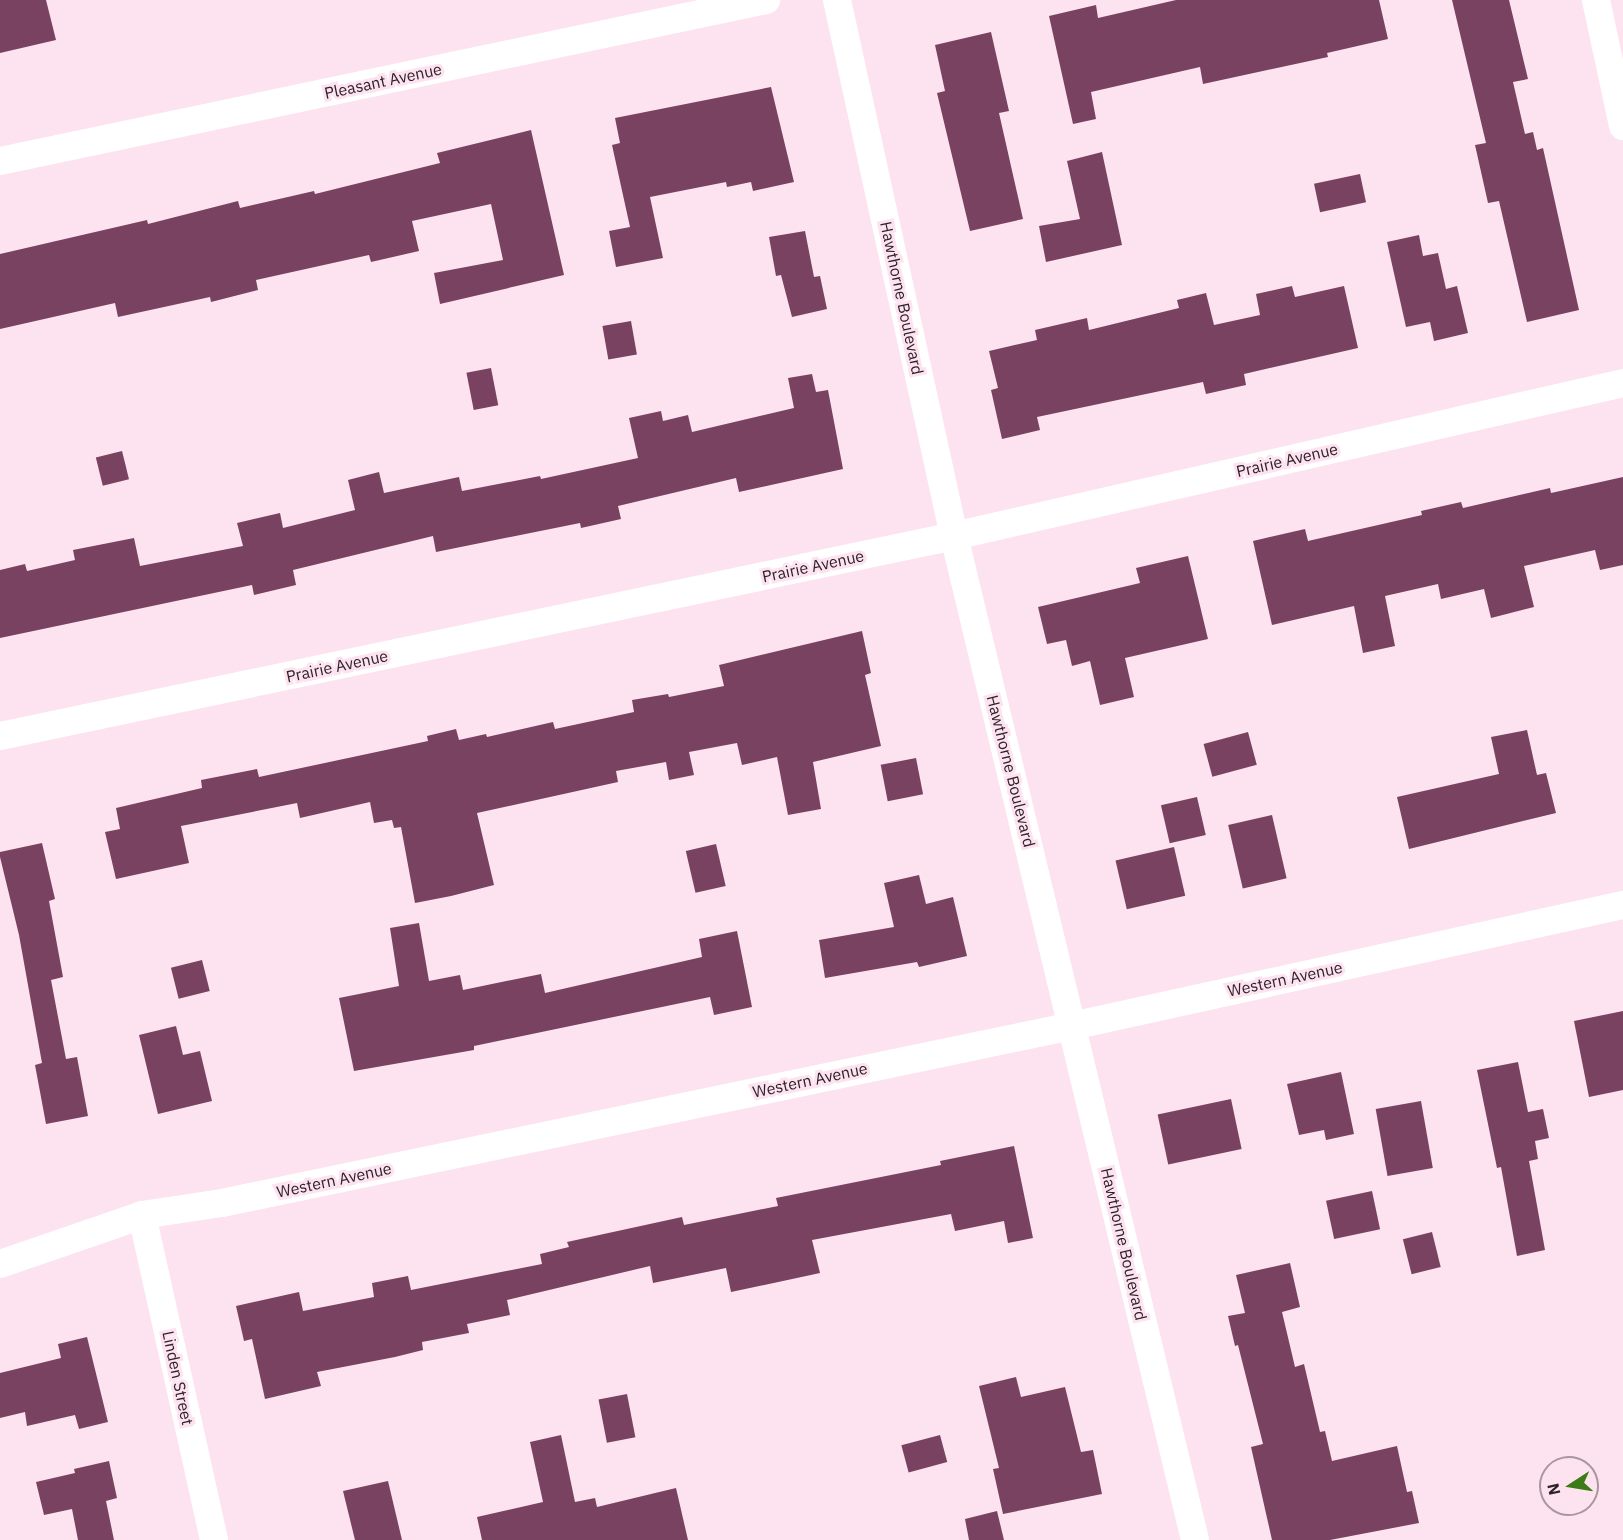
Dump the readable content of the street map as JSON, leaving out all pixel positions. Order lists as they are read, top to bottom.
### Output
{
  "streets": {
    "street": [
      "Pleasant Avenue",
      "Hawthorne Boulevard",
      "Prairie Avenue",
      "Western Avenue",
      "Linden Street"
    ]
  },
  "crossings": [
    ["Hawthorne Boulevard", "Prairie Avenue"],
    ["Hawthorne Boulevard", "Western Avenue"],
    ["Western Avenue", "Linden Street"]
  ],
  "north": "left"
}
